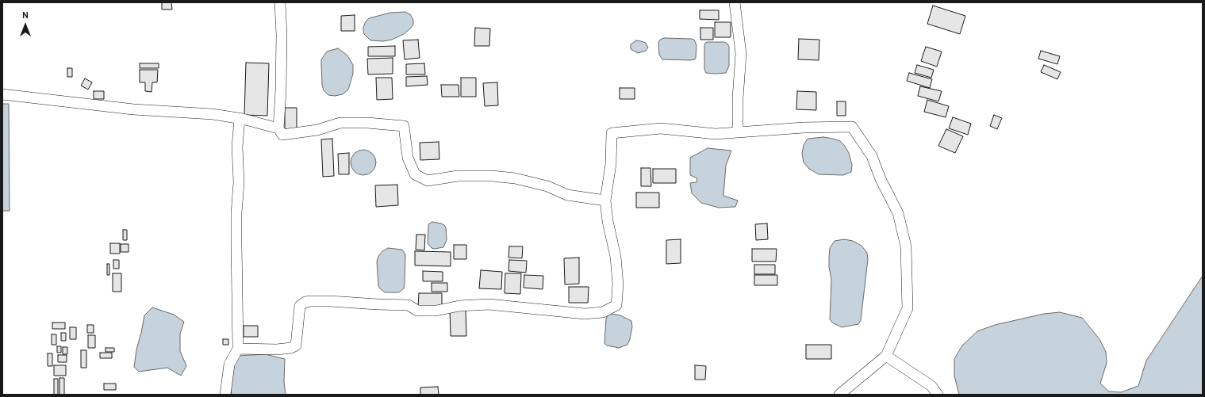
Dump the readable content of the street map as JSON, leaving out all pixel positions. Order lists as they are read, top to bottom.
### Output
{
  "north": "top"
}
